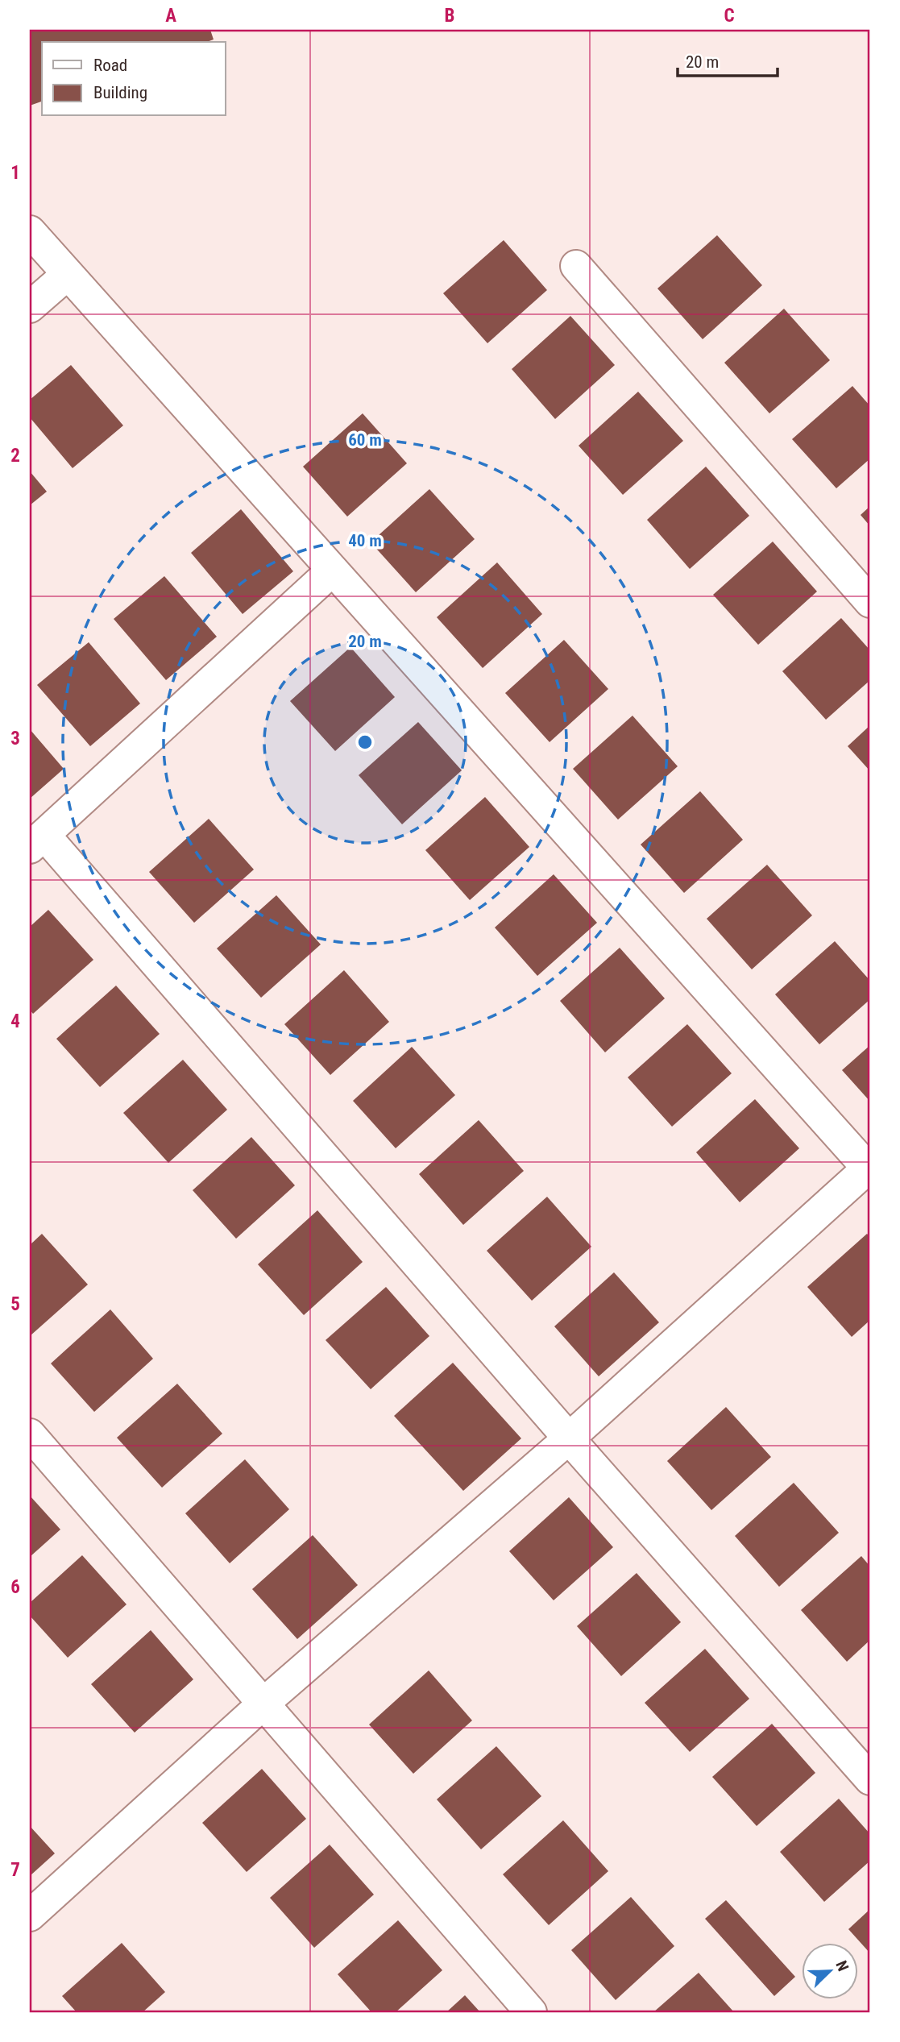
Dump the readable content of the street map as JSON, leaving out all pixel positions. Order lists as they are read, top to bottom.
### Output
{
  "legend": ["Road", "Building"],
  "scale_bar": "20 m",
  "north": "top right",
  "grid": {
    "columns": ["A", "B", "C"],
    "rows": [
      "1",
      "2",
      "3",
      "4",
      "5",
      "6",
      "7"
    ]
  },
  "rings": ["60 m", "40 m", "20 m"]
}
